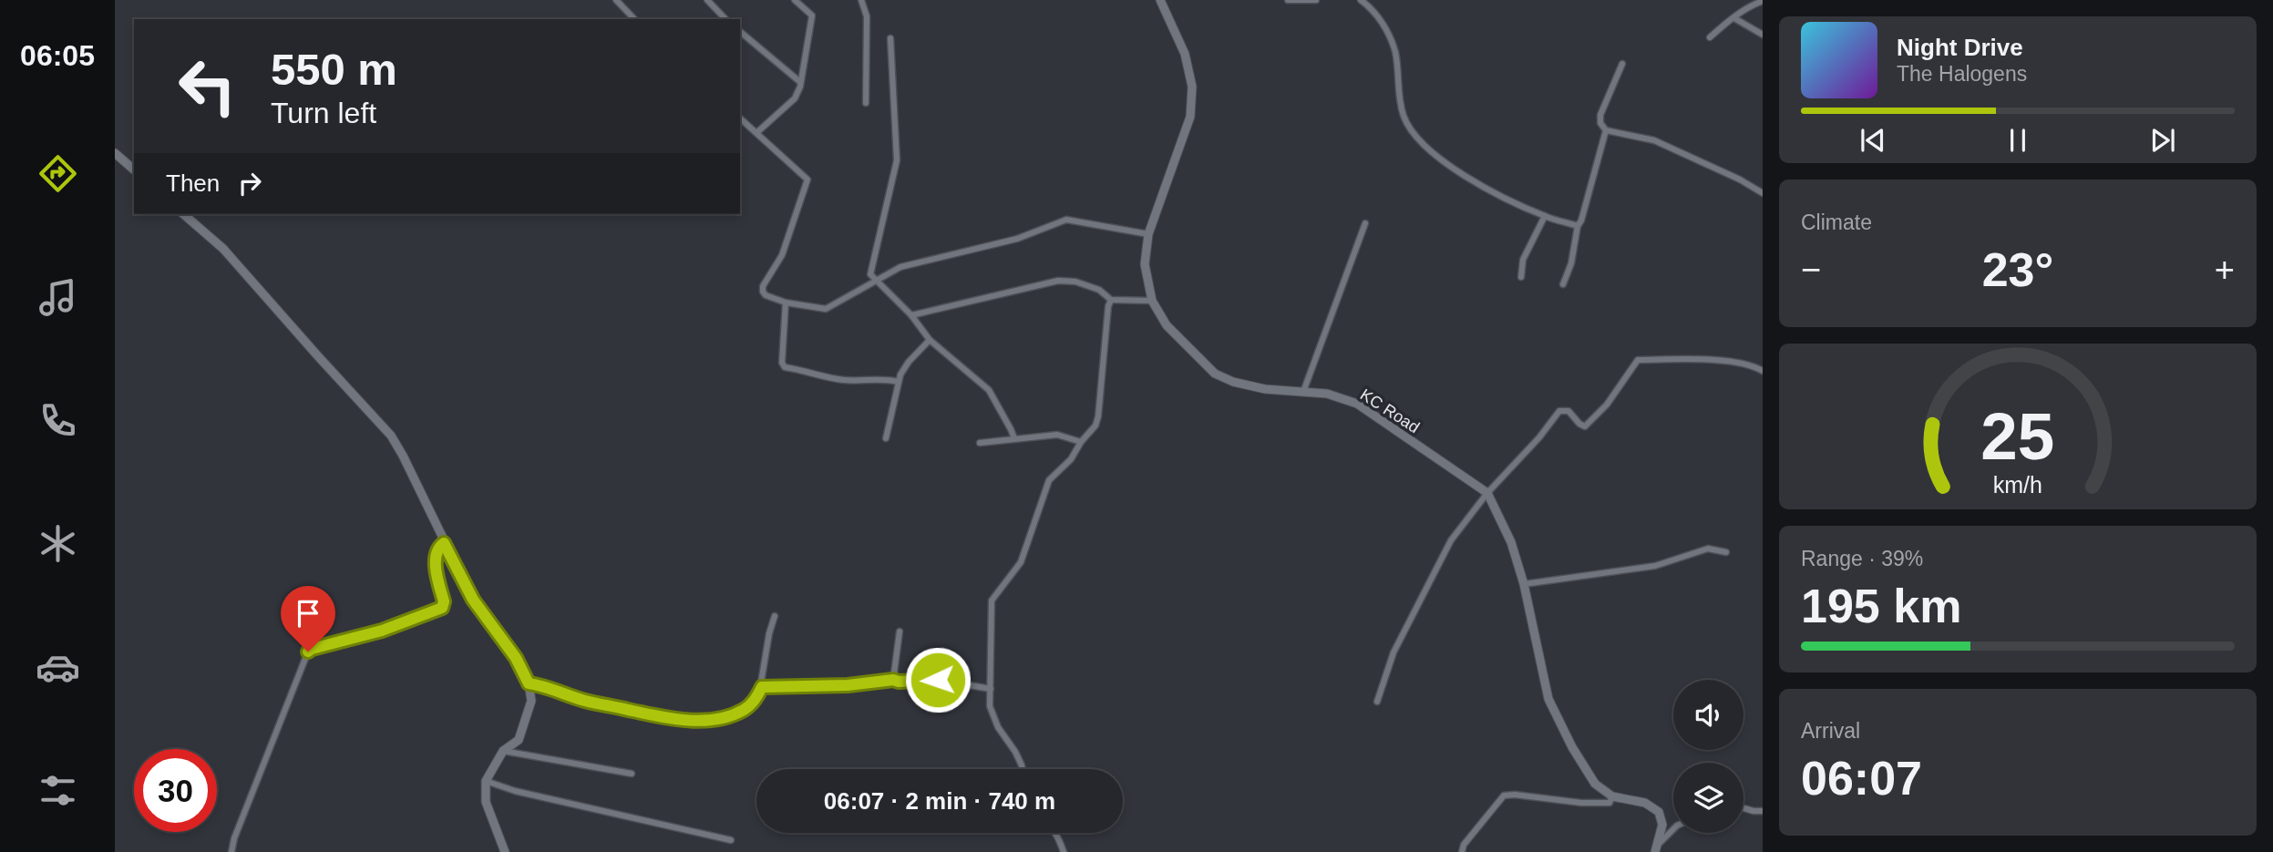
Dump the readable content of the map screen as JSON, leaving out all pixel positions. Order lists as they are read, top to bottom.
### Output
{
  "streets": {
    "main road": ["KC Road"]
  },
  "page": {
    "tabs": "06:05",
    "turn": ["550 m", "Turn left"],
    "song": ["Night Drive", "The Halogens"],
    "then": "Then",
    "tile": [
      "Climate",
      ["Range · 39%", "195 km"],
      ["Arrival", "06:07"]
    ],
    "heat": ["−", "23°", "+"],
    "limit": "30",
    "trip": "06:07 · 2 min · 740 m",
    "gauge": ["25", "km/h"]
  }
}
